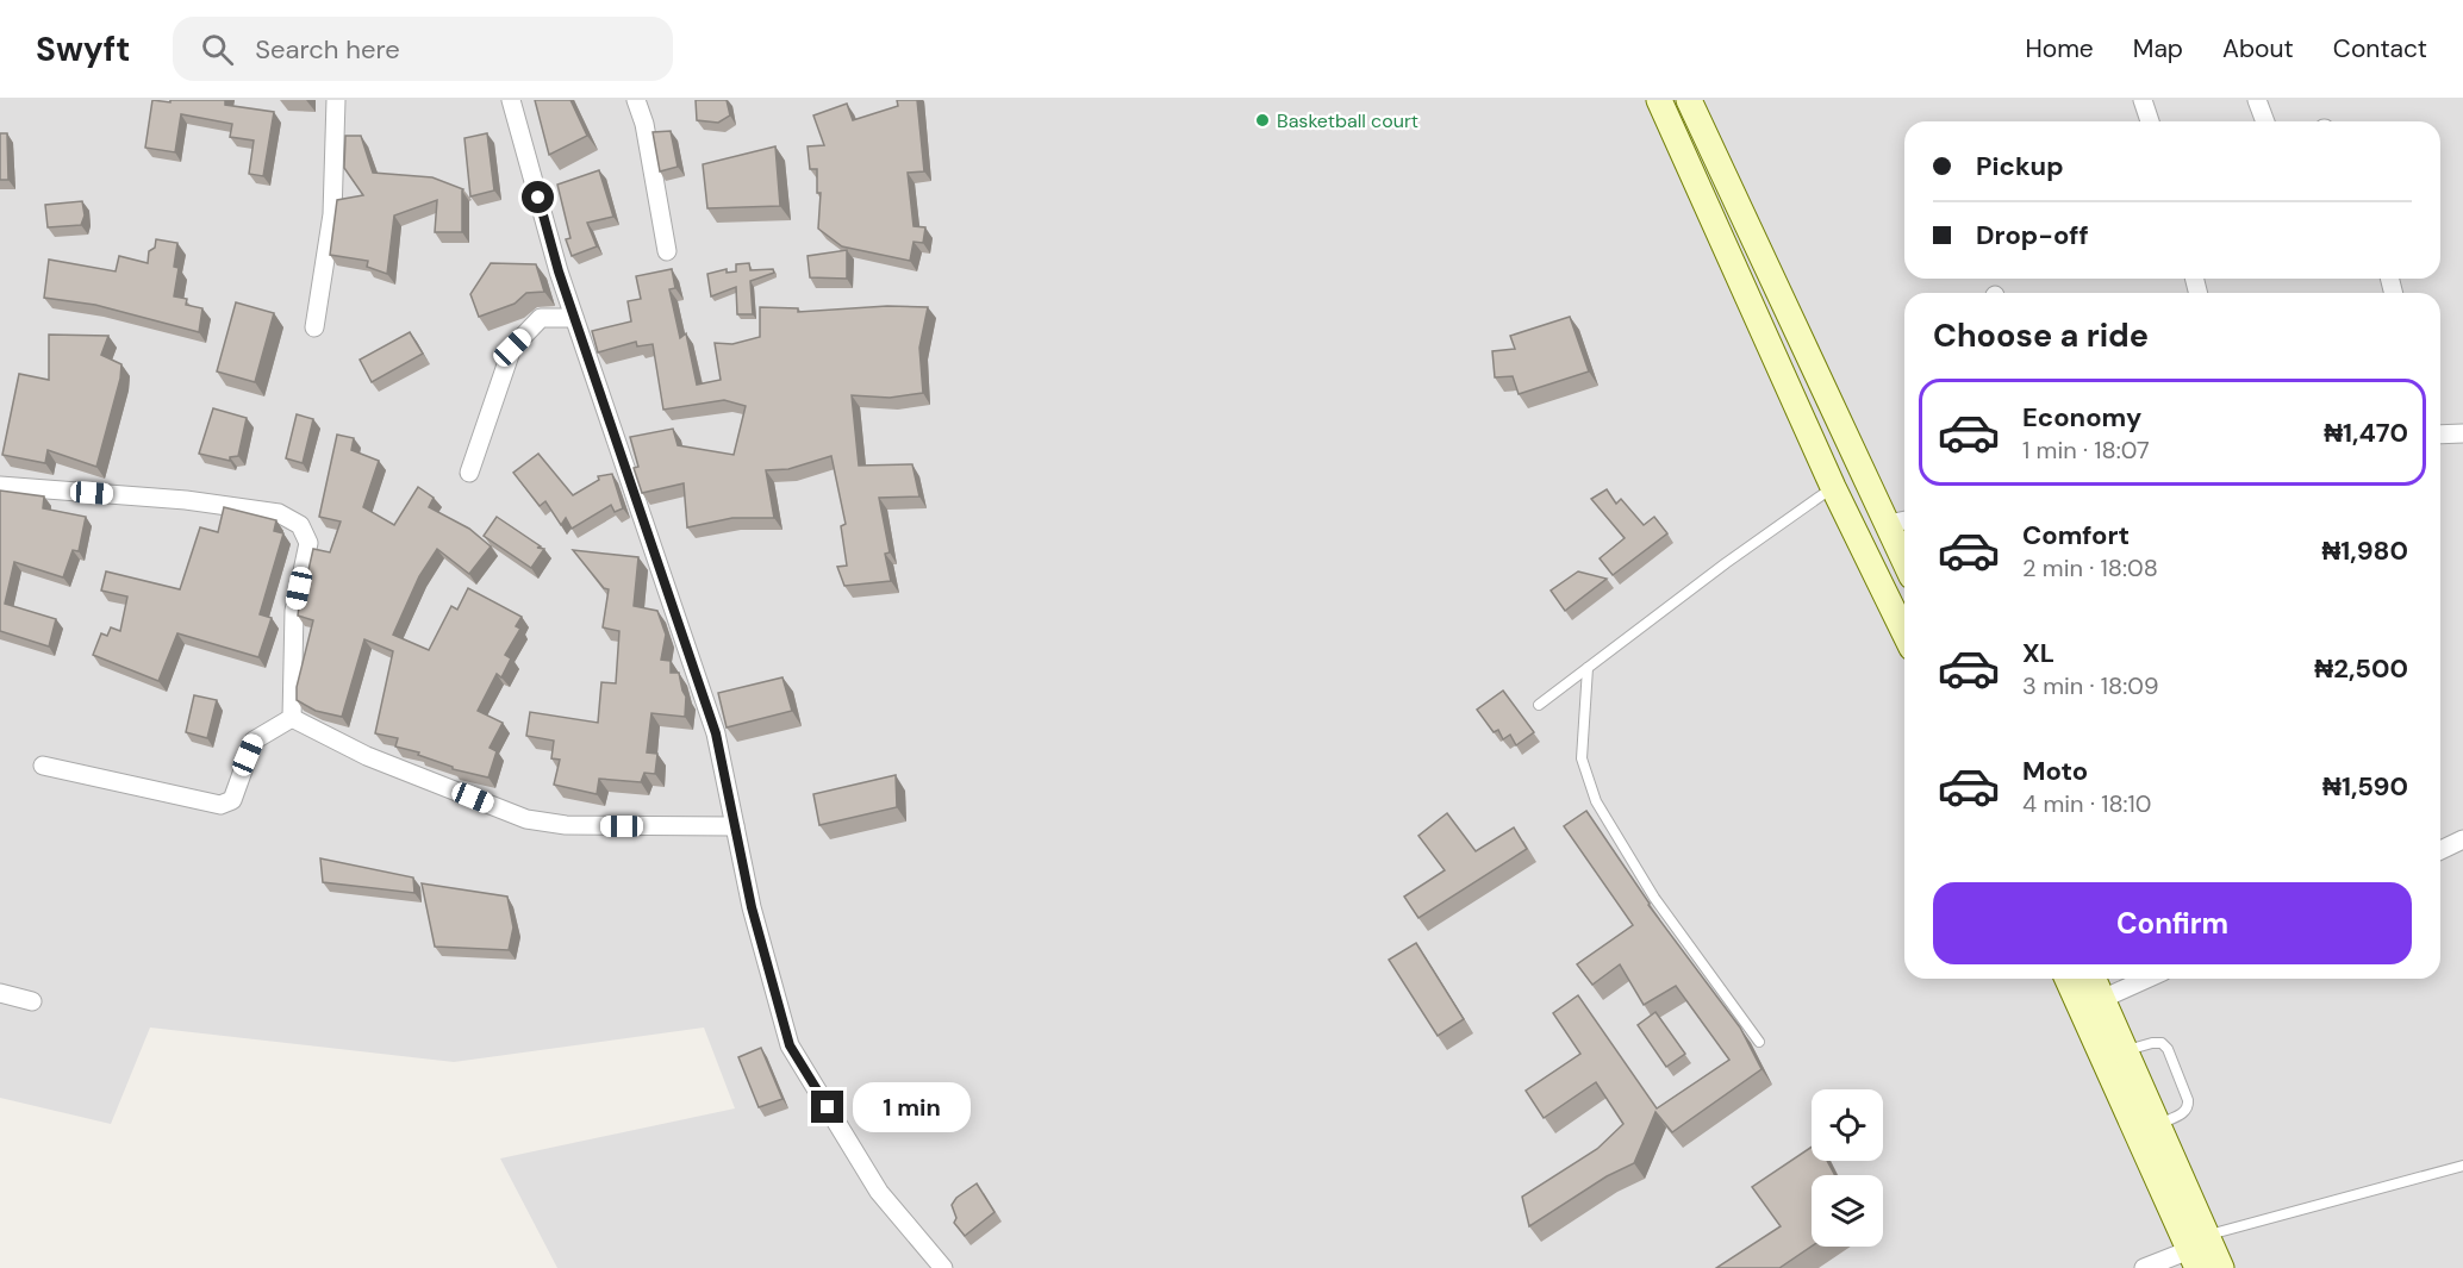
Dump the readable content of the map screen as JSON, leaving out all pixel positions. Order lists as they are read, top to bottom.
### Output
{
  "places": ["Basketball court"],
  "page": {
    "header": "Swyft",
    "search": "Search here",
    "nav": [
      "Home",
      "Map",
      "About",
      "Contact"
    ],
    "banner": ["Pickup", "Drop-off"],
    "heading": "Choose a ride",
    "list": [
      {
        "name": "Economy",
        "note": "1 min · 18:07",
        "value": "₦1,470"
      },
      {
        "name": "Comfort",
        "note": "2 min · 18:08",
        "value": "₦1,980"
      },
      {
        "name": "XL",
        "note": "3 min · 18:09",
        "value": "₦2,500"
      },
      {
        "name": "Moto",
        "note": "4 min · 18:10",
        "value": "₦1,590"
      }
    ],
    "buttons": "Confirm",
    "bubble": "1 min"
  }
}
